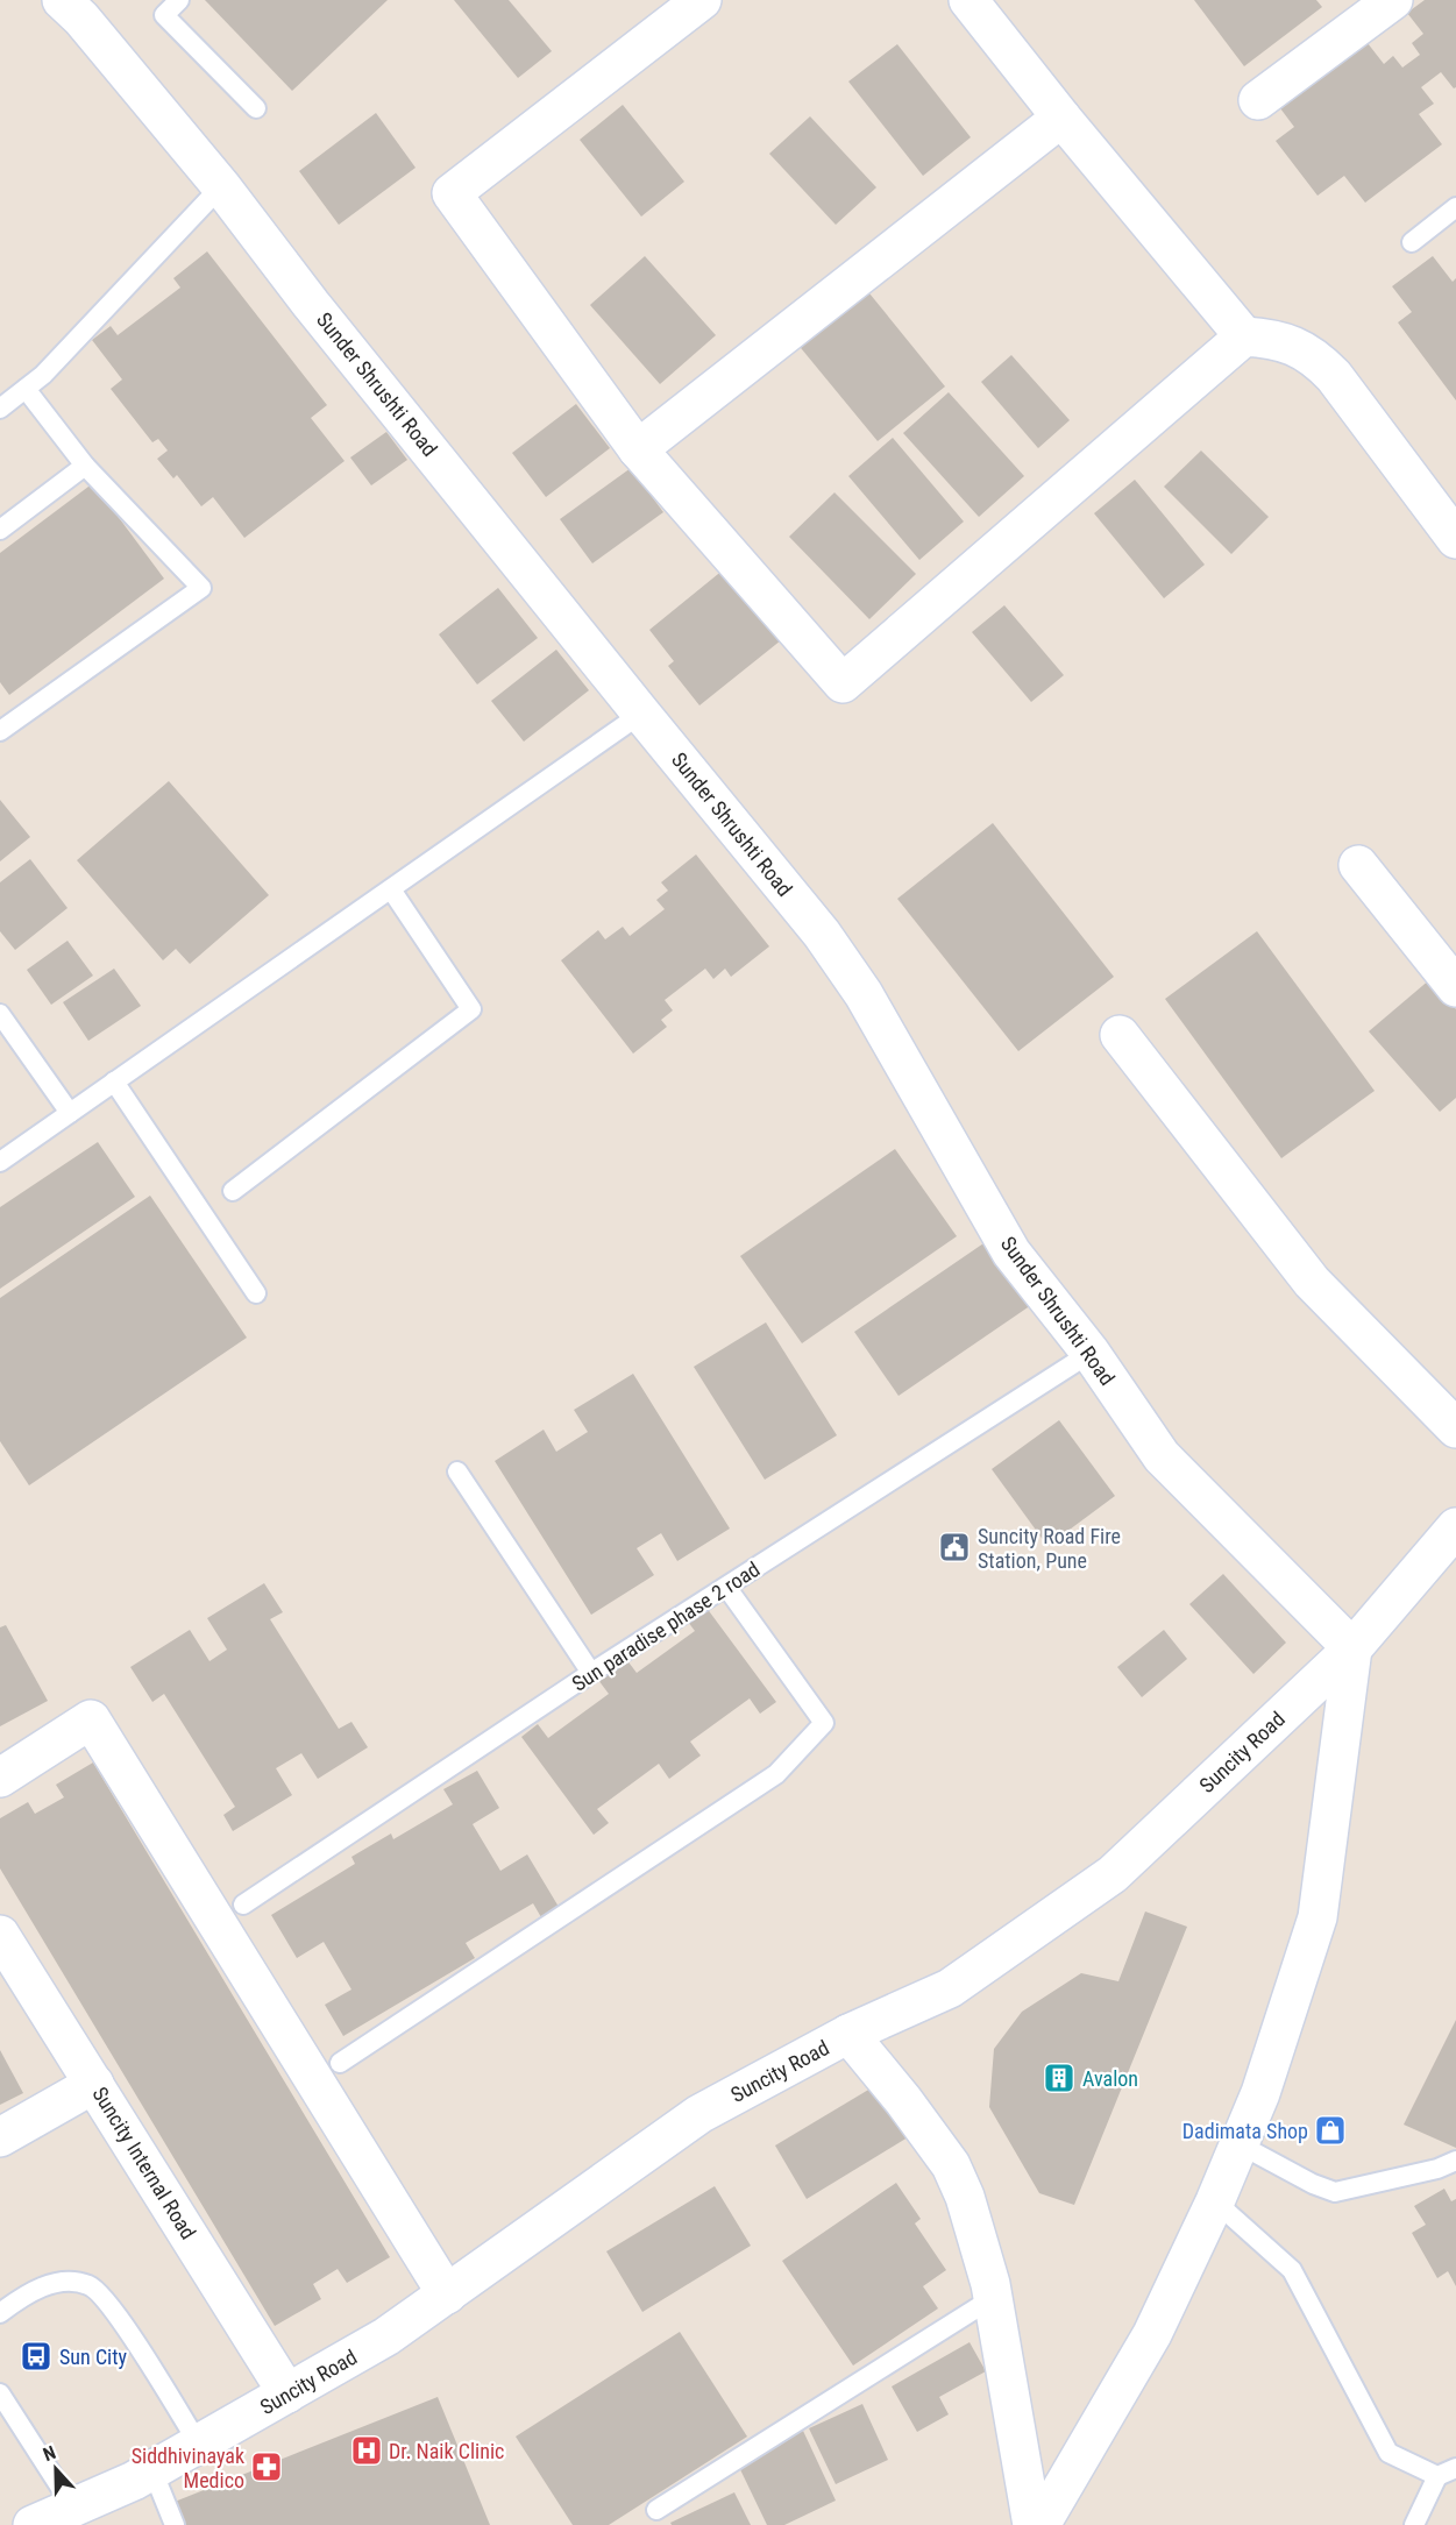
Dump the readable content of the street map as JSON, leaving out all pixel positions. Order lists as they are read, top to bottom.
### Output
{
  "streets": {
    "street": ["Sunder Shrushti Road", "Suncity Road", "Suncity Internal Road"],
    "lane": ["Sun paradise phase 2 road"]
  },
  "crossings": [
    ["Sunder Shrushti Road", "Sun paradise phase 2 road"],
    ["Sunder Shrushti Road", "Suncity Road"],
    ["Suncity Road", "Suncity Internal Road"]
  ],
  "places": {
    "public building": ["Suncity Road Fire Station, Pune"],
    "building": ["Avalon"],
    "shop": ["Dadimata Shop"],
    "bus stop": ["Sun City"],
    "hospital": ["Dr. Naik Clinic"],
    "pharmacy": ["Siddhivinayak Medico"]
  },
  "north": "top"
}
